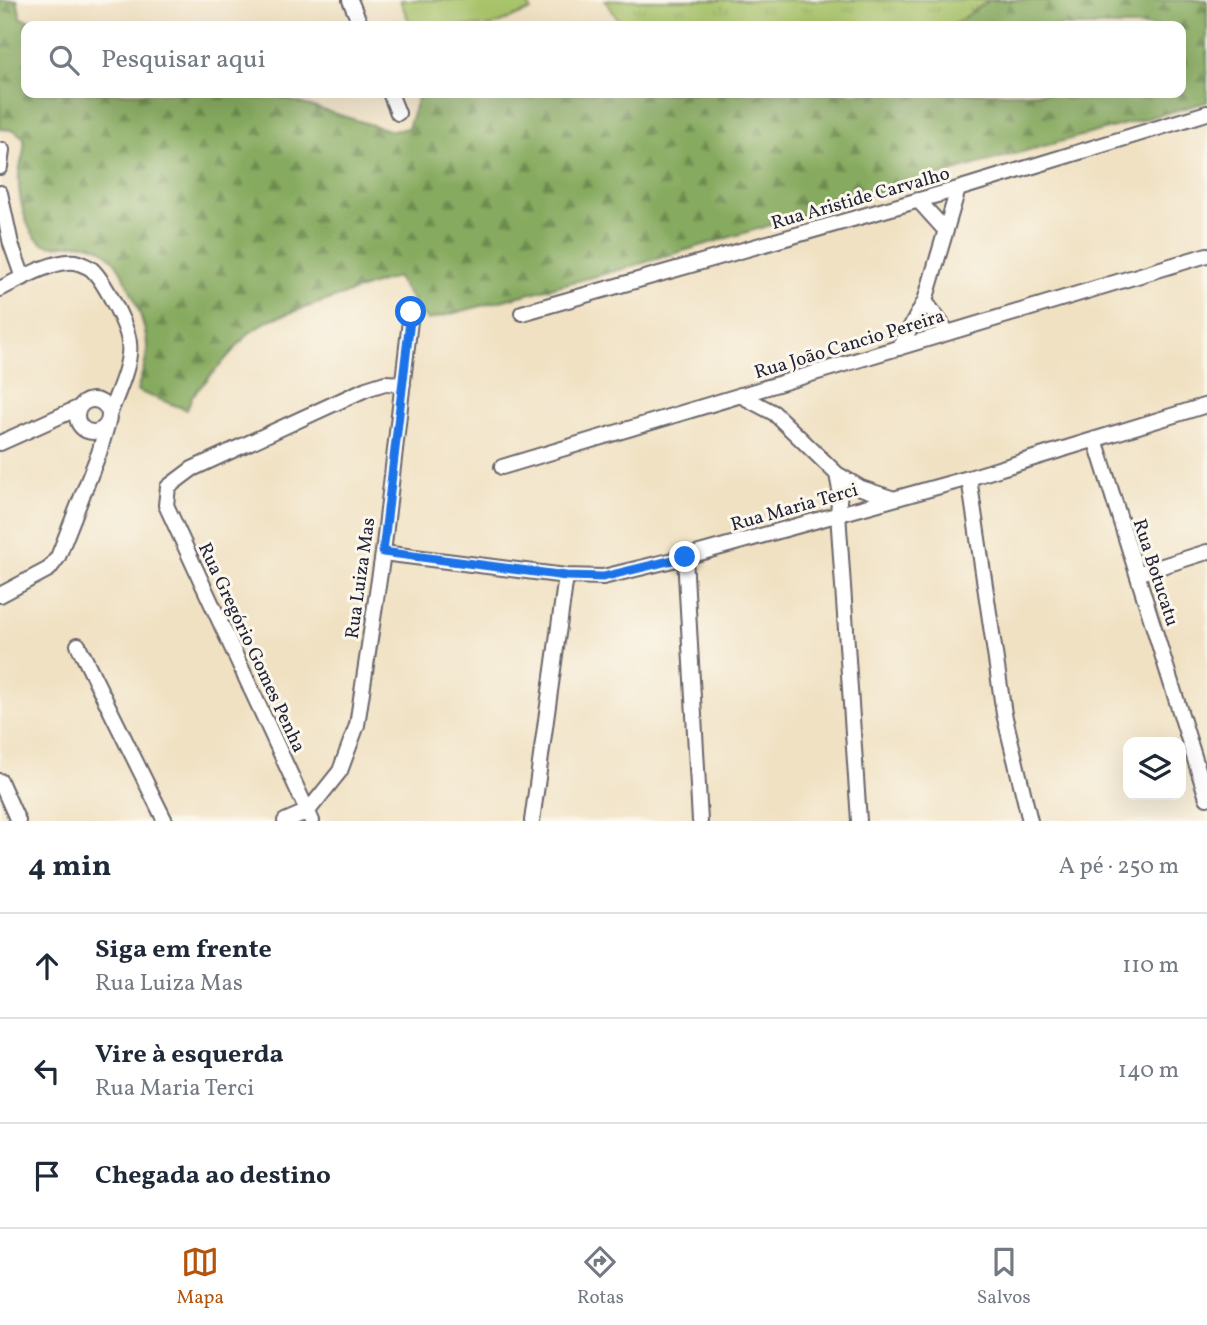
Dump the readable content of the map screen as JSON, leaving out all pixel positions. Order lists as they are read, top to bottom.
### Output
{
  "streets": {
    "street": [
      "Rua Aristide Carvalho",
      "Rua João Cancio Pereira",
      "Rua Maria Terci",
      "Rua Botucatu",
      "Rua Luiza Mas",
      "Rua Gregório Gomes Penha"
    ]
  },
  "crossings": [
    ["Rua Maria Terci", "Rua Botucatu"],
    ["Rua Maria Terci", "Rua Luiza Mas"],
    ["Rua Luiza Mas", "Rua Gregório Gomes Penha"]
  ],
  "page": {
    "search": "Pesquisar aqui",
    "heading": ["4 min", "A pé · 250 m"],
    "list": [
      ["Siga em frente", "Rua Luiza Mas", "110 m"],
      ["Vire à esquerda", "Rua Maria Terci", "140 m"],
      "Chegada ao destino"
    ],
    "nav": ["Mapa", "Rotas", "Salvos"]
  }
}
